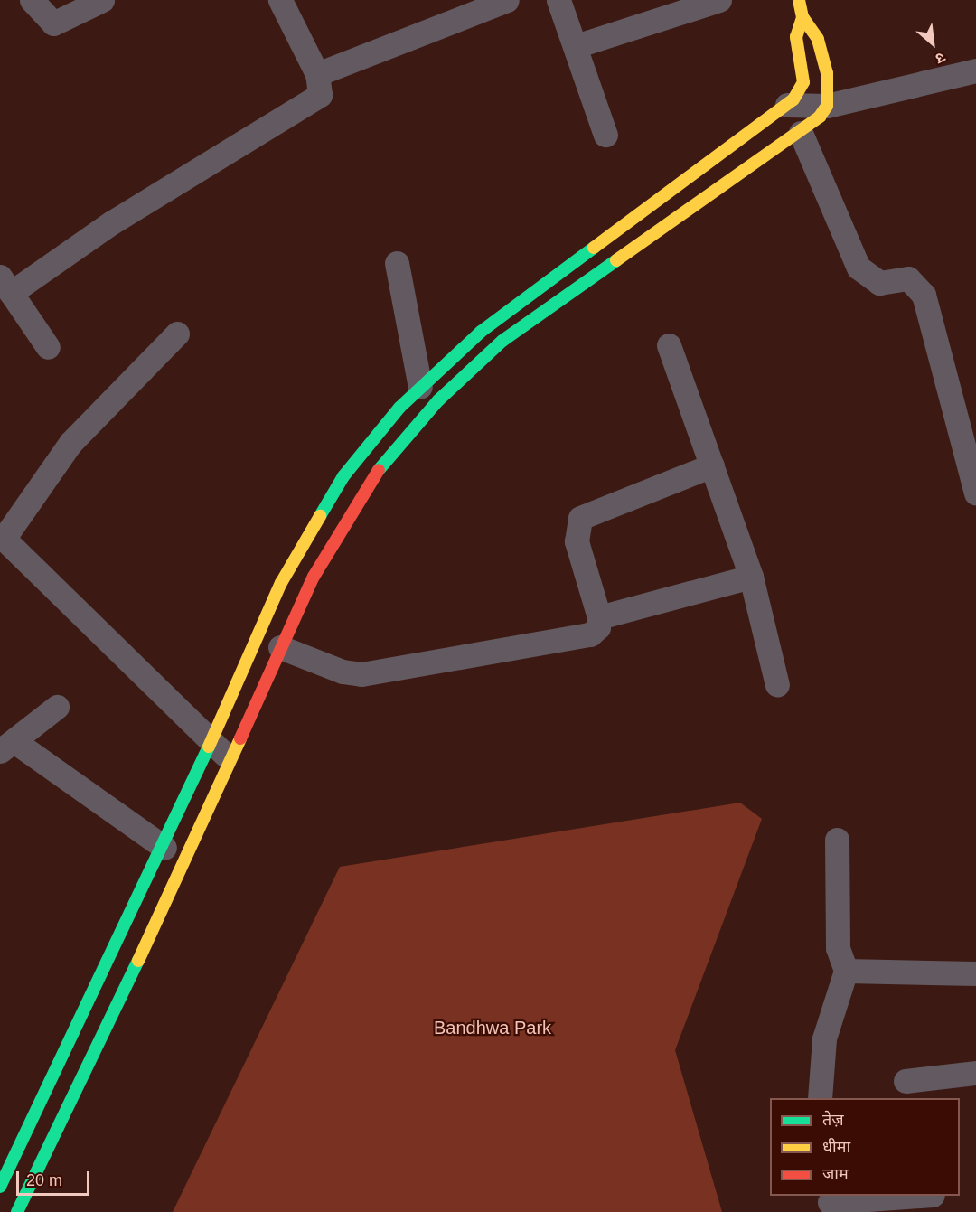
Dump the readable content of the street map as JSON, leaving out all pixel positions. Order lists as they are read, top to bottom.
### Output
{
  "parks": ["Bandhwa Park"],
  "legend": ["तेज़", "धीमा", "जाम"],
  "scale_bar": "20 m",
  "north": "bottom right"
}
